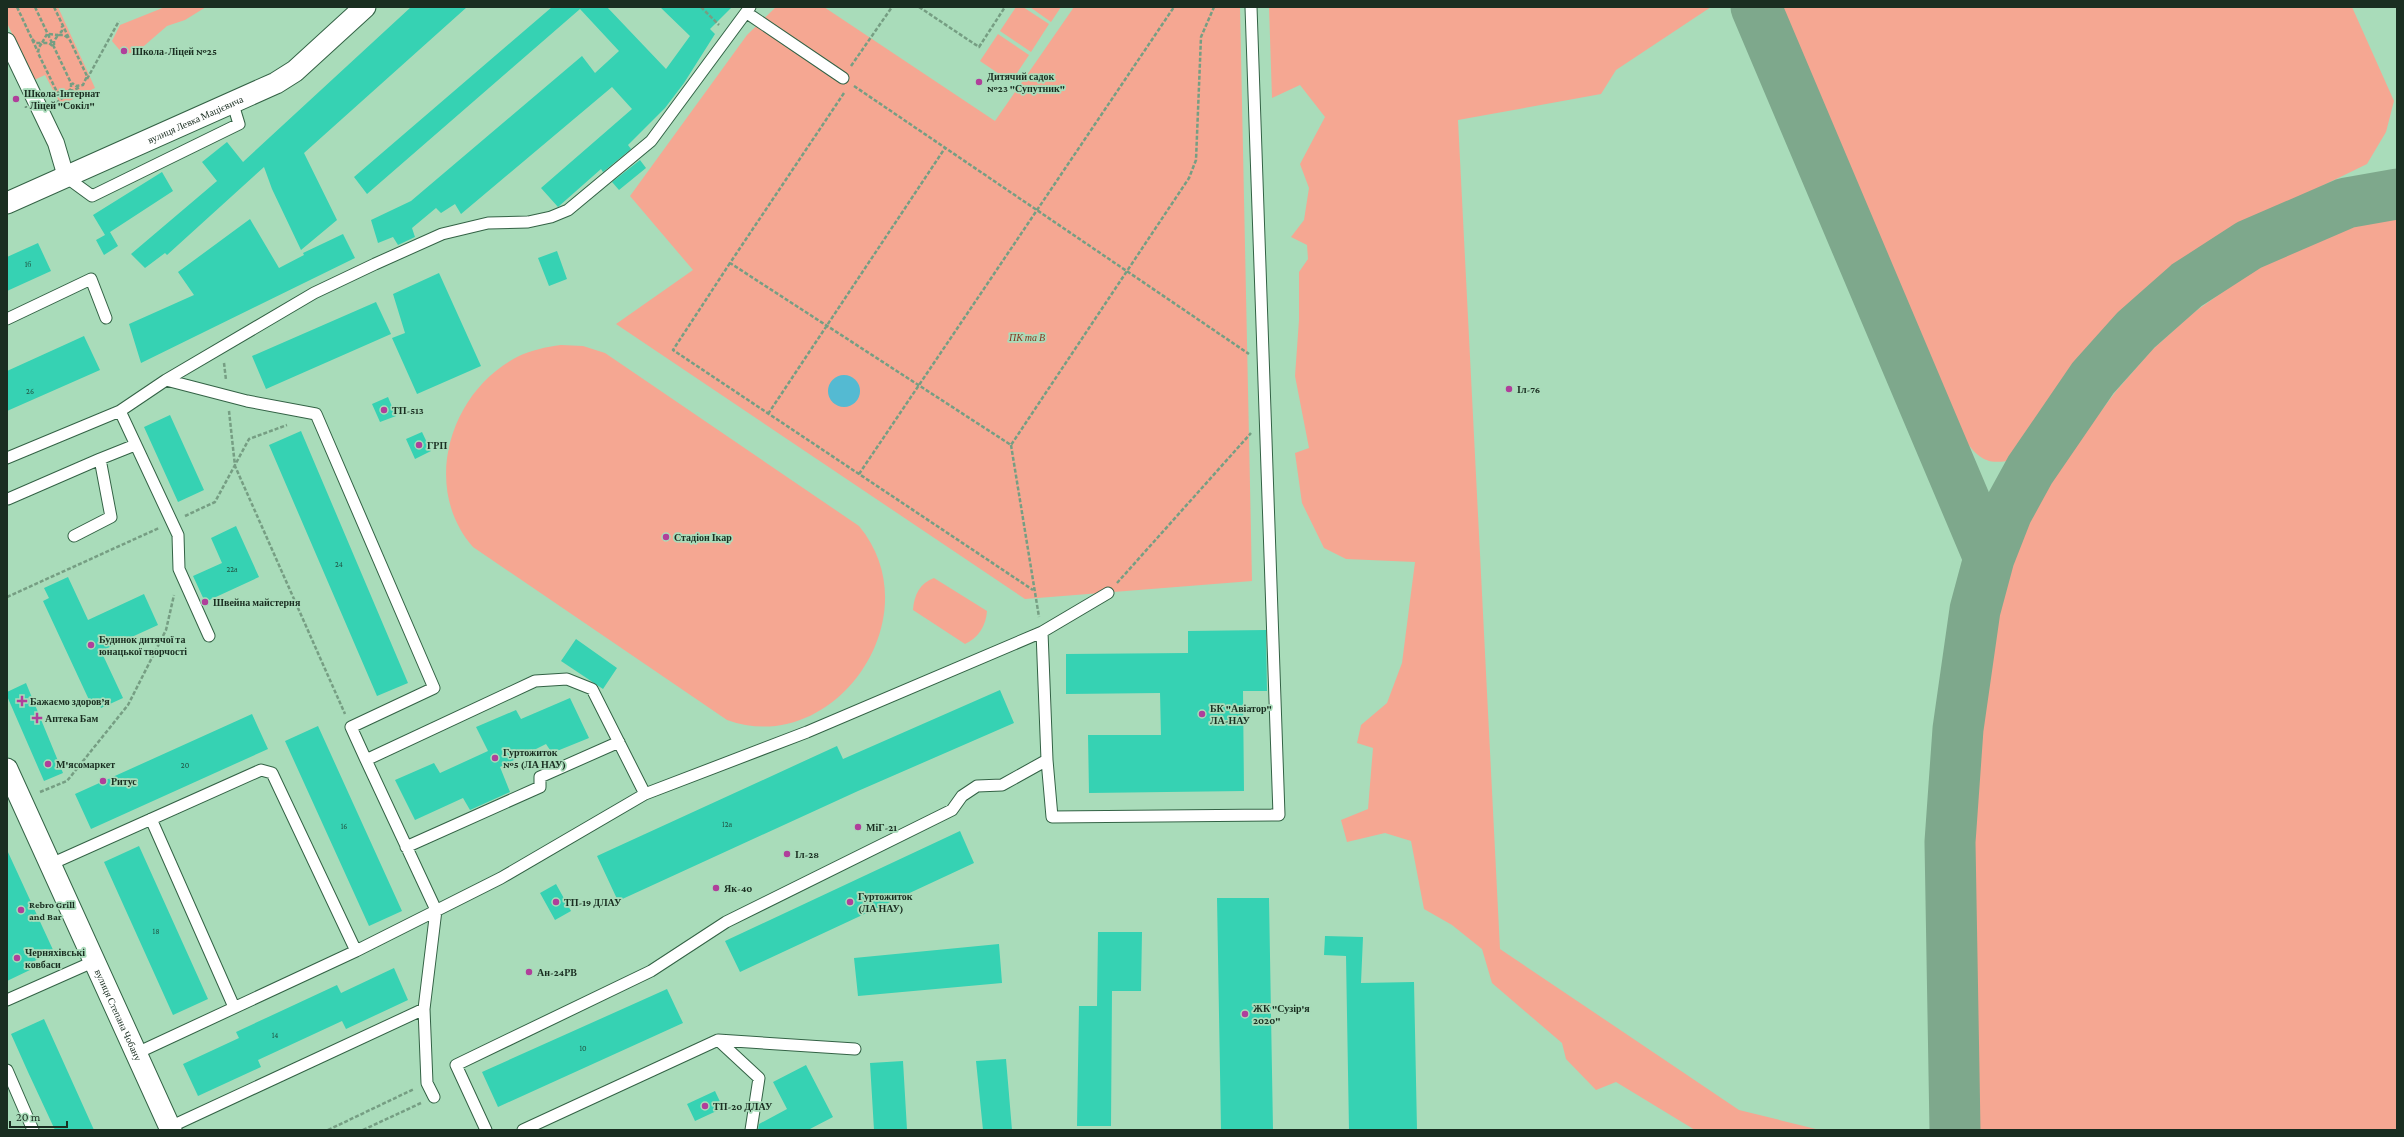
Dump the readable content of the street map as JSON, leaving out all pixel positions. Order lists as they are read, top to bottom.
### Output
{
  "streets": {
    "street": ["вулиця Левка Мацієвича", "вулиця Степана Чобану"]
  },
  "parks": ["ПК та В"],
  "places": {
    "other": [
      "Школа-Ліцей №25",
      "Дитячий садок №23 \"Супутник\"",
      "Школа-Інтернат - Ліцей \"Сокіл\"",
      "Іл-76",
      "ТП-513",
      "ГРП",
      "Стадіон Ікар",
      "Швейна майстерня",
      "Будинок дитячої та юнацької творчості",
      "БК \"Авіатор\" ЛА-НАУ",
      "Гуртожиток №5 (ЛА НАУ)",
      "М'ясомаркет",
      "Ритус",
      "МіГ-21",
      "Іл-28",
      "Як-40",
      "ТП-19 ДЛАУ",
      "Гуртожиток (ЛА НАУ)",
      "Rebro Grill and Bar",
      "Черняхівські ковбаси",
      "Ан-24РВ",
      "ЖК \"Сузір'я 2020\"",
      "ТП-20 ДЛАУ"
    ],
    "health": ["Бажаємо здоров’я", "Аптека Бам"]
  },
  "house_numbers": [
    "1б",
    "26",
    "24",
    "22а",
    "20",
    "12а",
    "16",
    "18",
    "14",
    "10"
  ],
  "scale_bar": "20 m"
}
